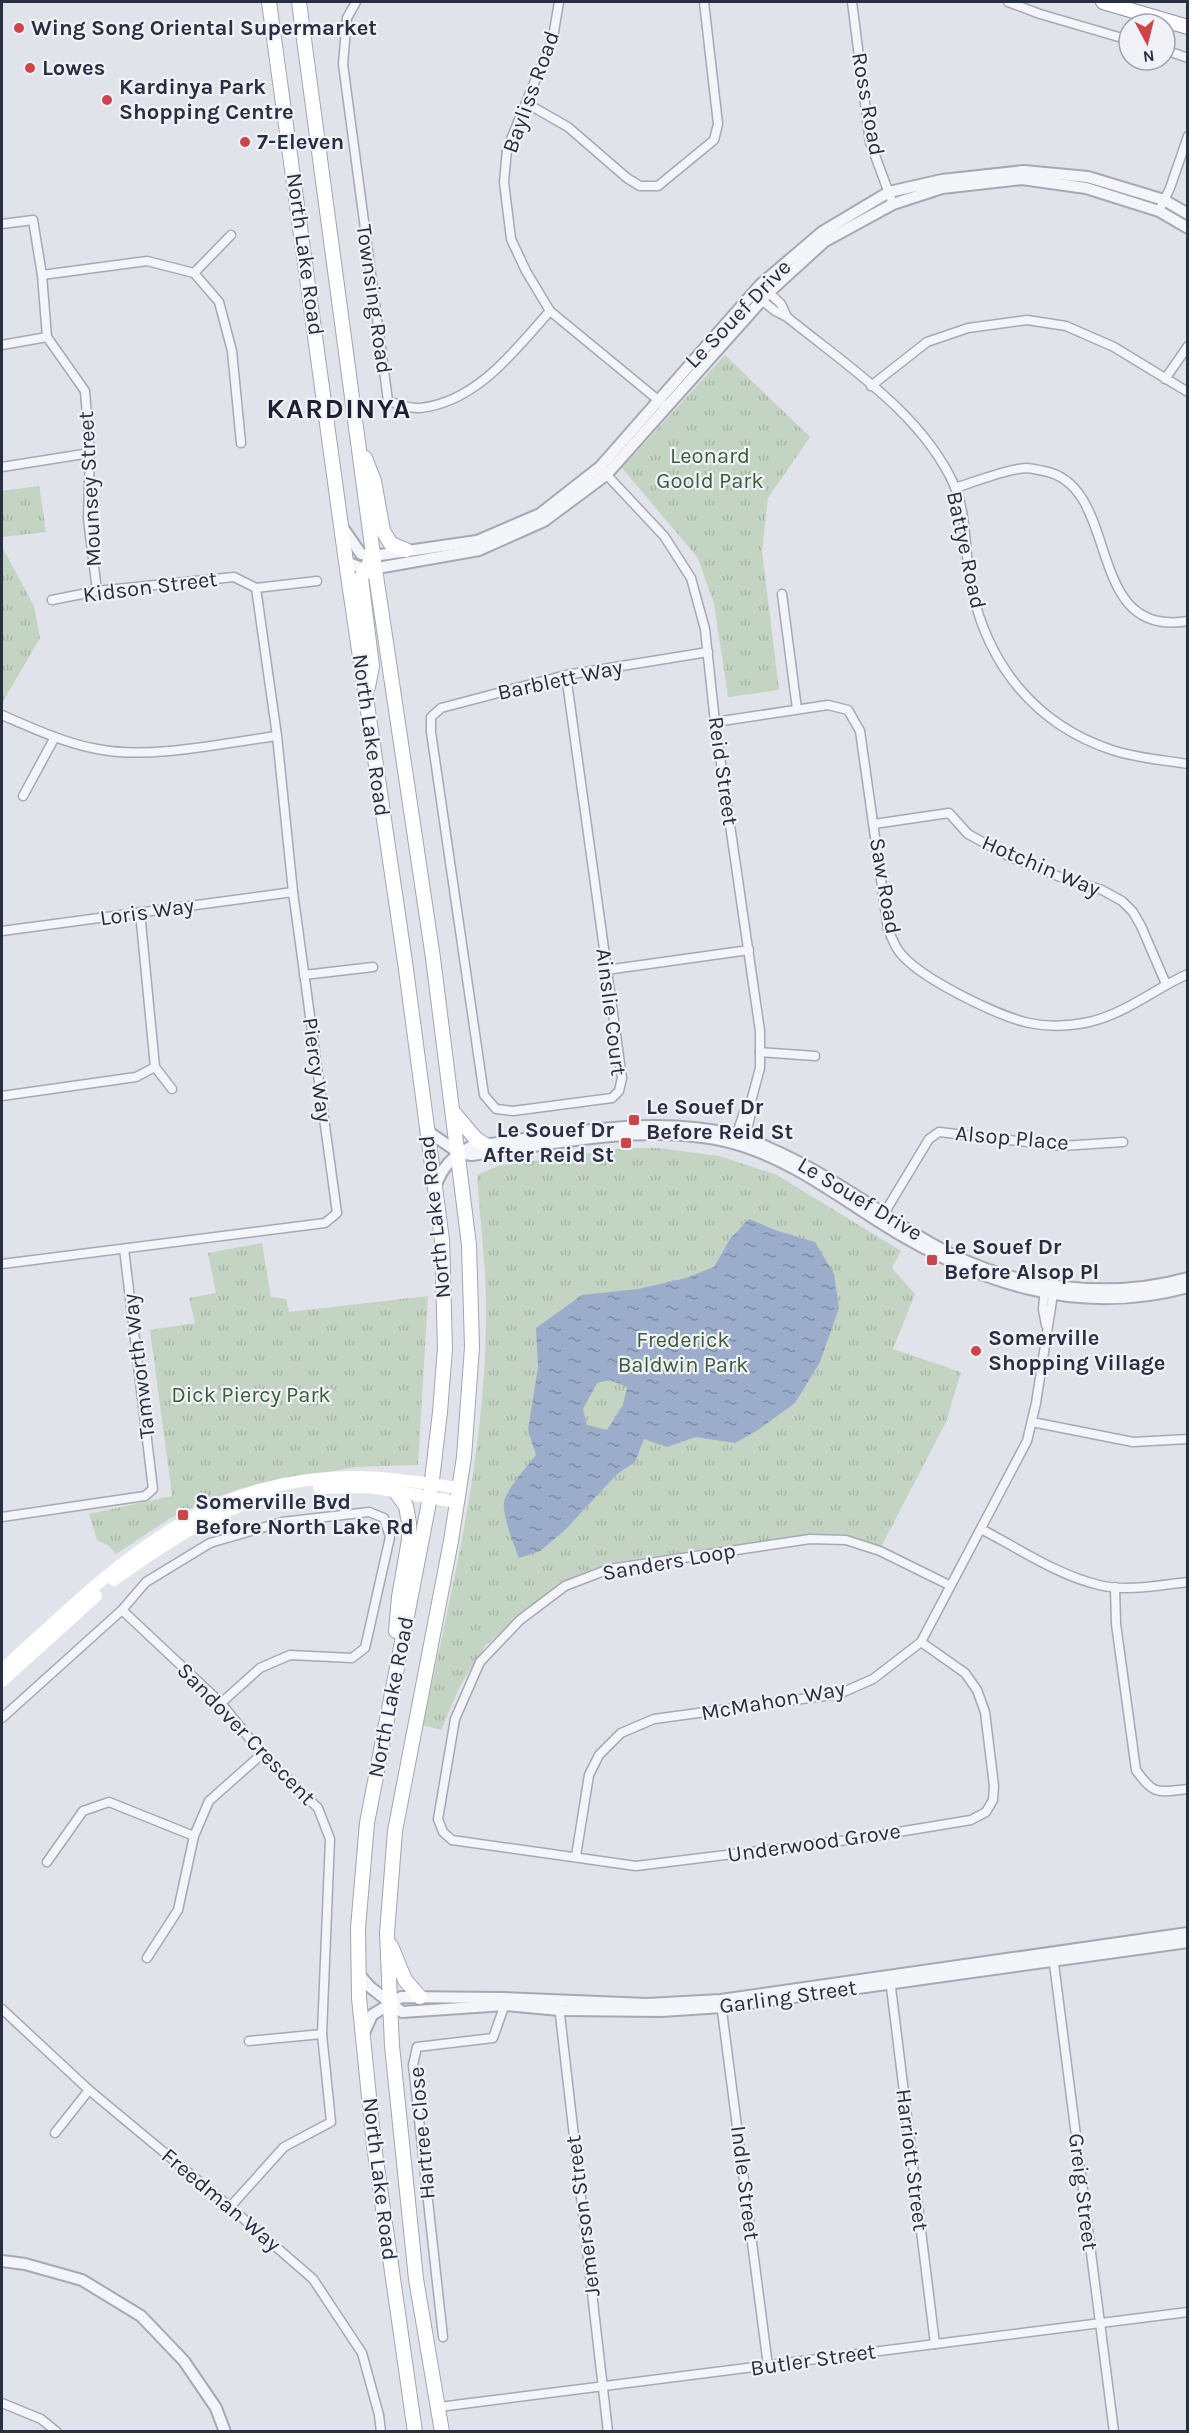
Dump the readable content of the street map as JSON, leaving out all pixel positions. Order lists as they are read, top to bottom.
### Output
{
  "streets": {
    "main road": ["North Lake Road"],
    "street": [
      "Bayliss Road",
      "Ross Road",
      "Townsing Road",
      "Le Souef Drive",
      "Mounsey Street",
      "Battye Road",
      "Kidson Street",
      "Barblett Way",
      "Reid Street",
      "Hotchin Way",
      "Saw Road",
      "Loris Way",
      "Ainslie Court",
      "Piercy Way",
      "Alsop Place",
      "Tamworth Way",
      "Sanders Loop",
      "McMahon Way",
      "Sandover Crescent",
      "Underwood Grove",
      "Garling Street",
      "Hartree Close",
      "Harriott Street",
      "Indle Street",
      "Greig Street",
      "Freedman Way",
      "Jemerson Street",
      "Butler Street"
    ]
  },
  "crossings": [
    ["Bayliss Road", "Townsing Road"],
    ["Bayliss Road", "Le Souef Drive"],
    ["Ross Road", "Le Souef Drive"],
    ["North Lake Road", "Le Souef Drive"],
    ["North Lake Road", "Garling Street"],
    ["North Lake Road", "Butler Street"],
    ["Le Souef Drive", "Battye Road"],
    ["Le Souef Drive", "Reid Street"],
    ["Le Souef Drive", "Alsop Place"],
    ["Le Souef Drive", "McMahon Way"],
    ["Mounsey Street", "Kidson Street"],
    ["Kidson Street", "Piercy Way"],
    ["Barblett Way", "Reid Street"],
    ["Barblett Way", "Ainslie Court"],
    ["Reid Street", "Saw Road"],
    ["Hotchin Way", "Saw Road"],
    ["Loris Way", "Piercy Way"],
    ["Piercy Way", "Tamworth Way"],
    ["Sanders Loop", "McMahon Way"],
    ["Sanders Loop", "Underwood Grove"],
    ["McMahon Way", "Underwood Grove"],
    ["Sandover Crescent", "Freedman Way"],
    ["Garling Street", "Hartree Close"],
    ["Garling Street", "Harriott Street"],
    ["Garling Street", "Indle Street"],
    ["Garling Street", "Greig Street"],
    ["Garling Street", "Jemerson Street"],
    ["Harriott Street", "Butler Street"],
    ["Indle Street", "Butler Street"],
    ["Greig Street", "Butler Street"],
    ["Jemerson Street", "Butler Street"]
  ],
  "districts": ["KARDINYA"],
  "parks": ["Leonard Goold Park", "Frederick Baldwin Park", "Dick Piercy Park"],
  "places": {
    "other": [
      "Wing Song Oriental Supermarket",
      "Lowes",
      "Kardinya Park Shopping Centre",
      "7-Eleven",
      "Somerville Shopping Village"
    ],
    "transit": [
      "Le Souef Dr Before Reid St",
      "Le Souef Dr After Reid St",
      "Le Souef Dr Before Alsop Pl",
      "Somerville Bvd Before North Lake Rd"
    ]
  },
  "north": "bottom"
}
